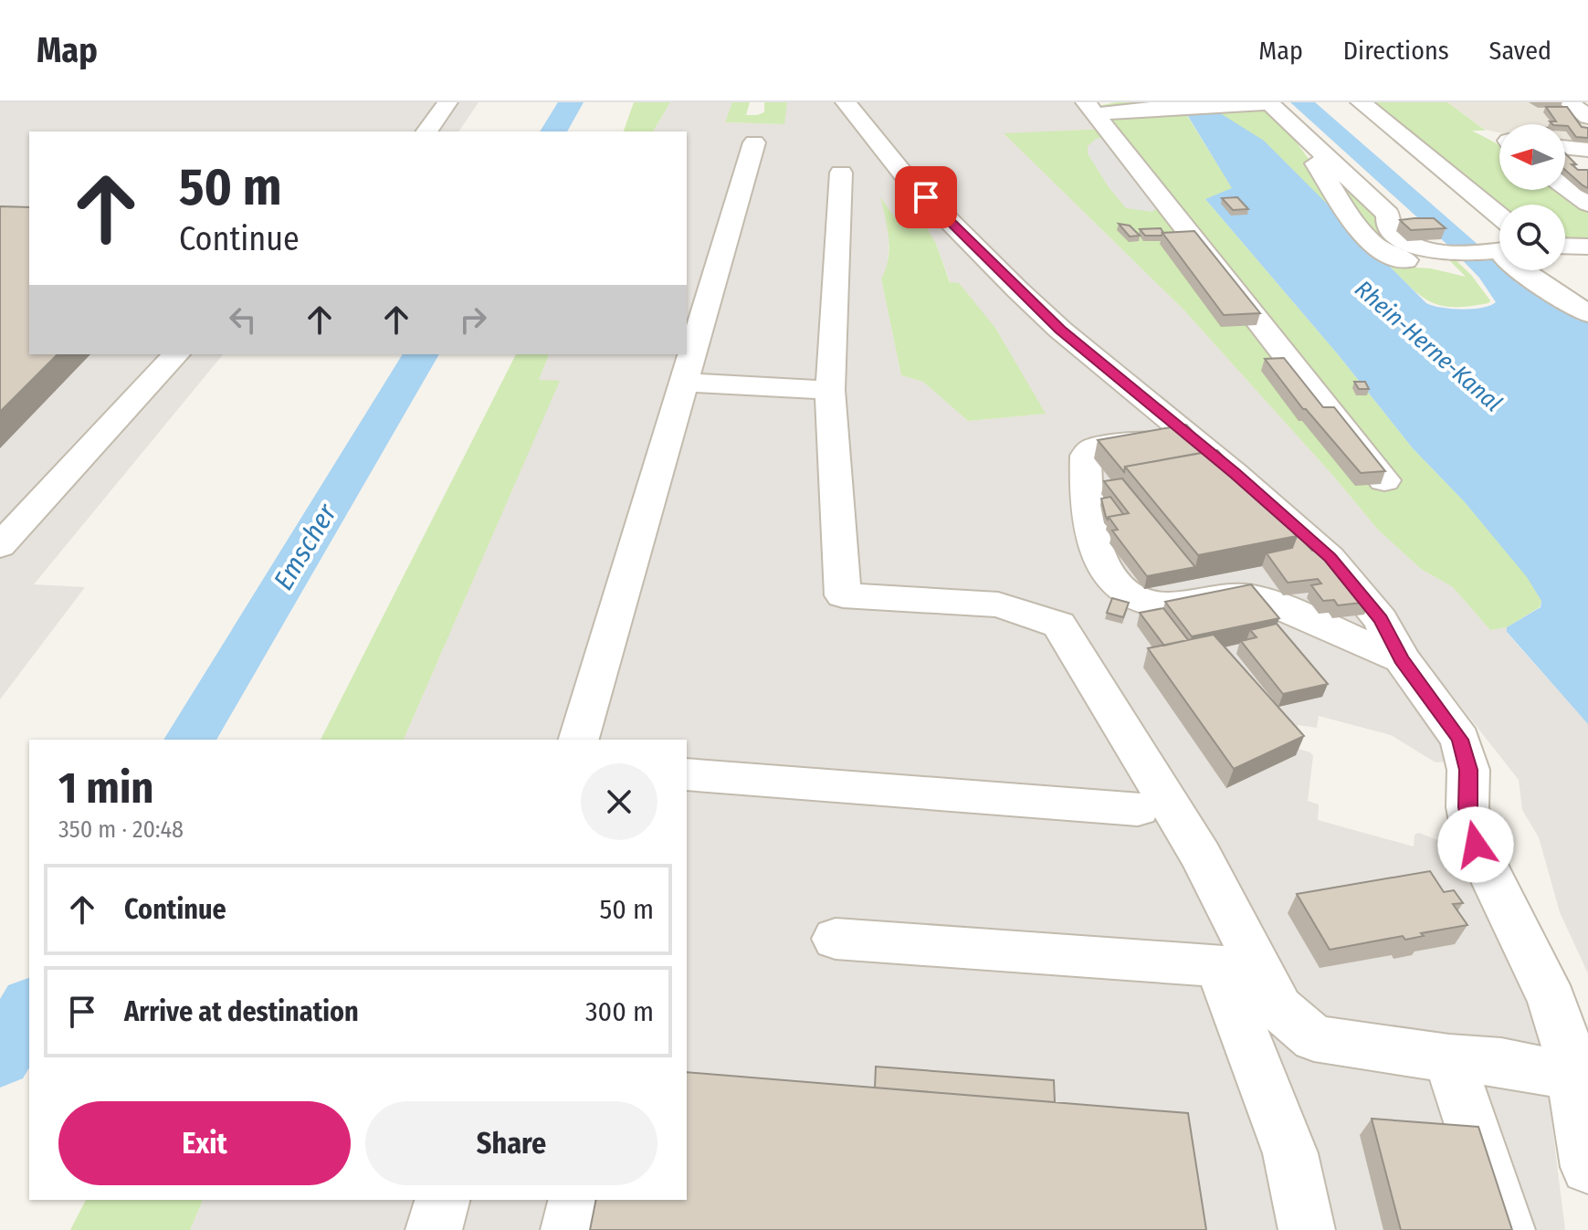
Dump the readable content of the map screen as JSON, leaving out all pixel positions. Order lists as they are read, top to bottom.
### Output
{
  "water": ["Rhein-Herne-Kanal", "Emscher"],
  "north": "left",
  "page": {
    "header": "Map",
    "nav": ["Map", "Directions", "Saved"],
    "turn": ["50 m", "Continue"],
    "heading": ["1 min", "350 m · 20:48"],
    "list": [
      {
        "name": "Continue",
        "value": "50 m"
      },
      {
        "name": "Arrive at destination",
        "value": "300 m"
      }
    ],
    "buttons": ["Exit", "Share"]
  }
}
